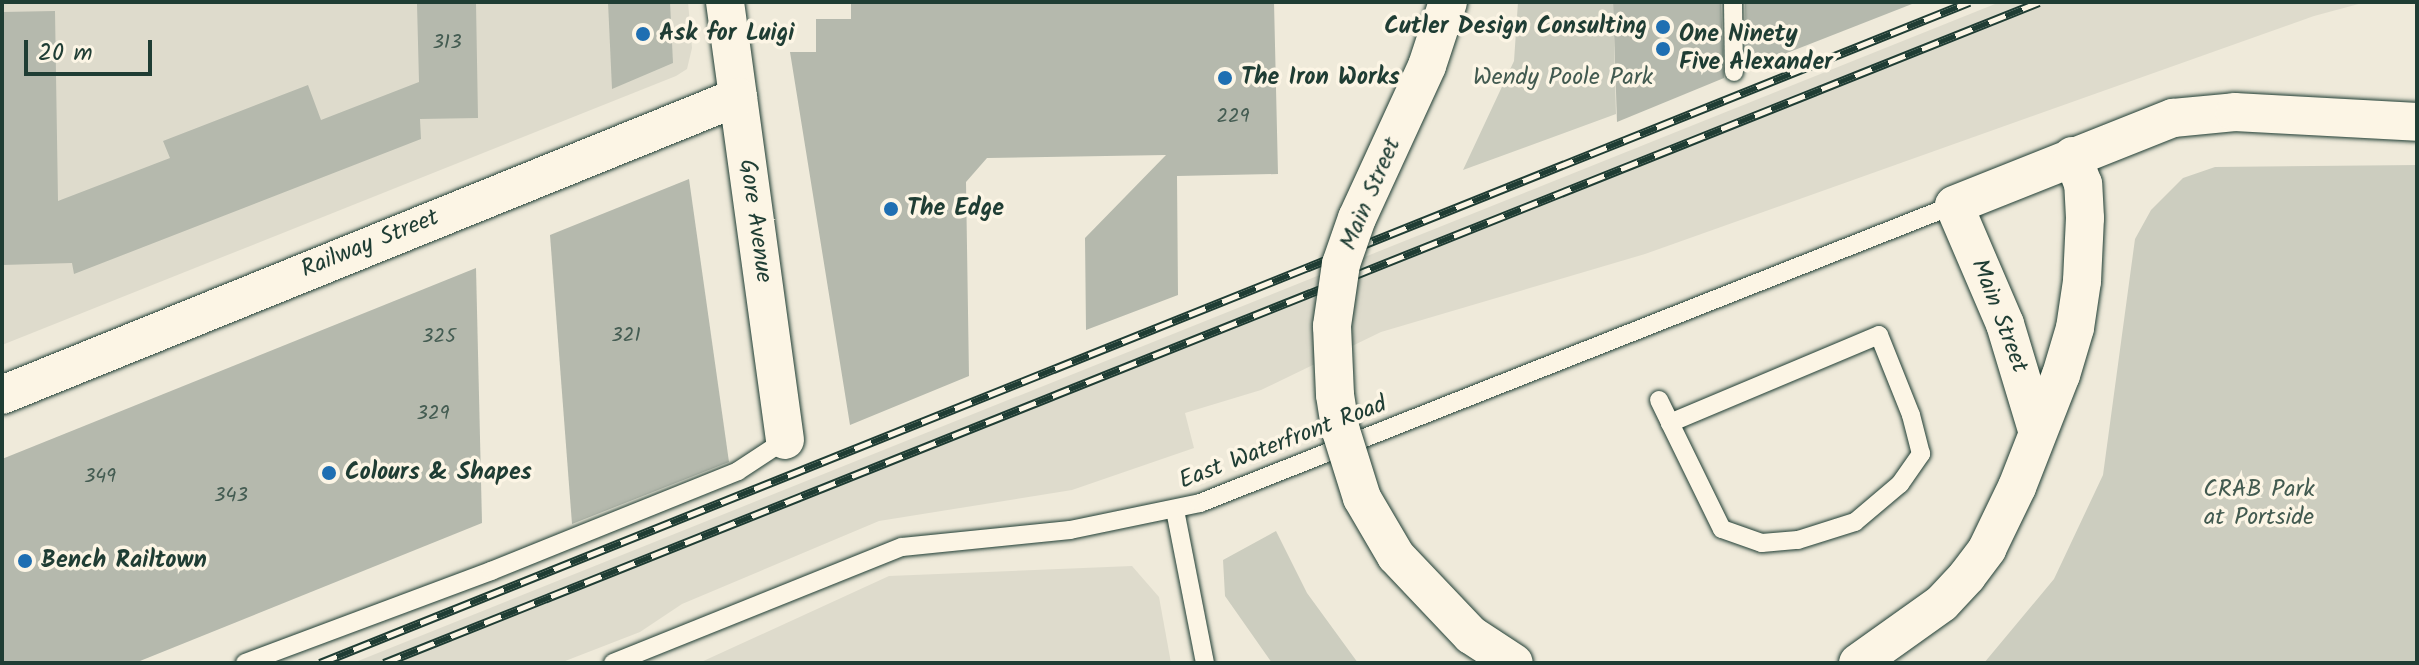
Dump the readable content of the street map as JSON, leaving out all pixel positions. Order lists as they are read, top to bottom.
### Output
{
  "streets": {
    "street": ["Main Street", "Gore Avenue", "Railway Street"],
    "lane": ["East Waterfront Road"]
  },
  "crossings": [
    ["Main Street", "East Waterfront Road"],
    ["Gore Avenue", "Railway Street"]
  ],
  "parks": ["Wendy Poole Park", "CRAB Park at Portside"],
  "places": [
    "Cutler Design Consulting",
    "Ask for Luigi",
    "One Ninety Five Alexander",
    "The Iron Works",
    "The Edge",
    "Colours & Shapes",
    "Bench Railtown"
  ],
  "house_numbers": [
    "313",
    "229",
    "321",
    "325",
    "329",
    "349",
    "343"
  ],
  "scale_bar": "20 m"
}
